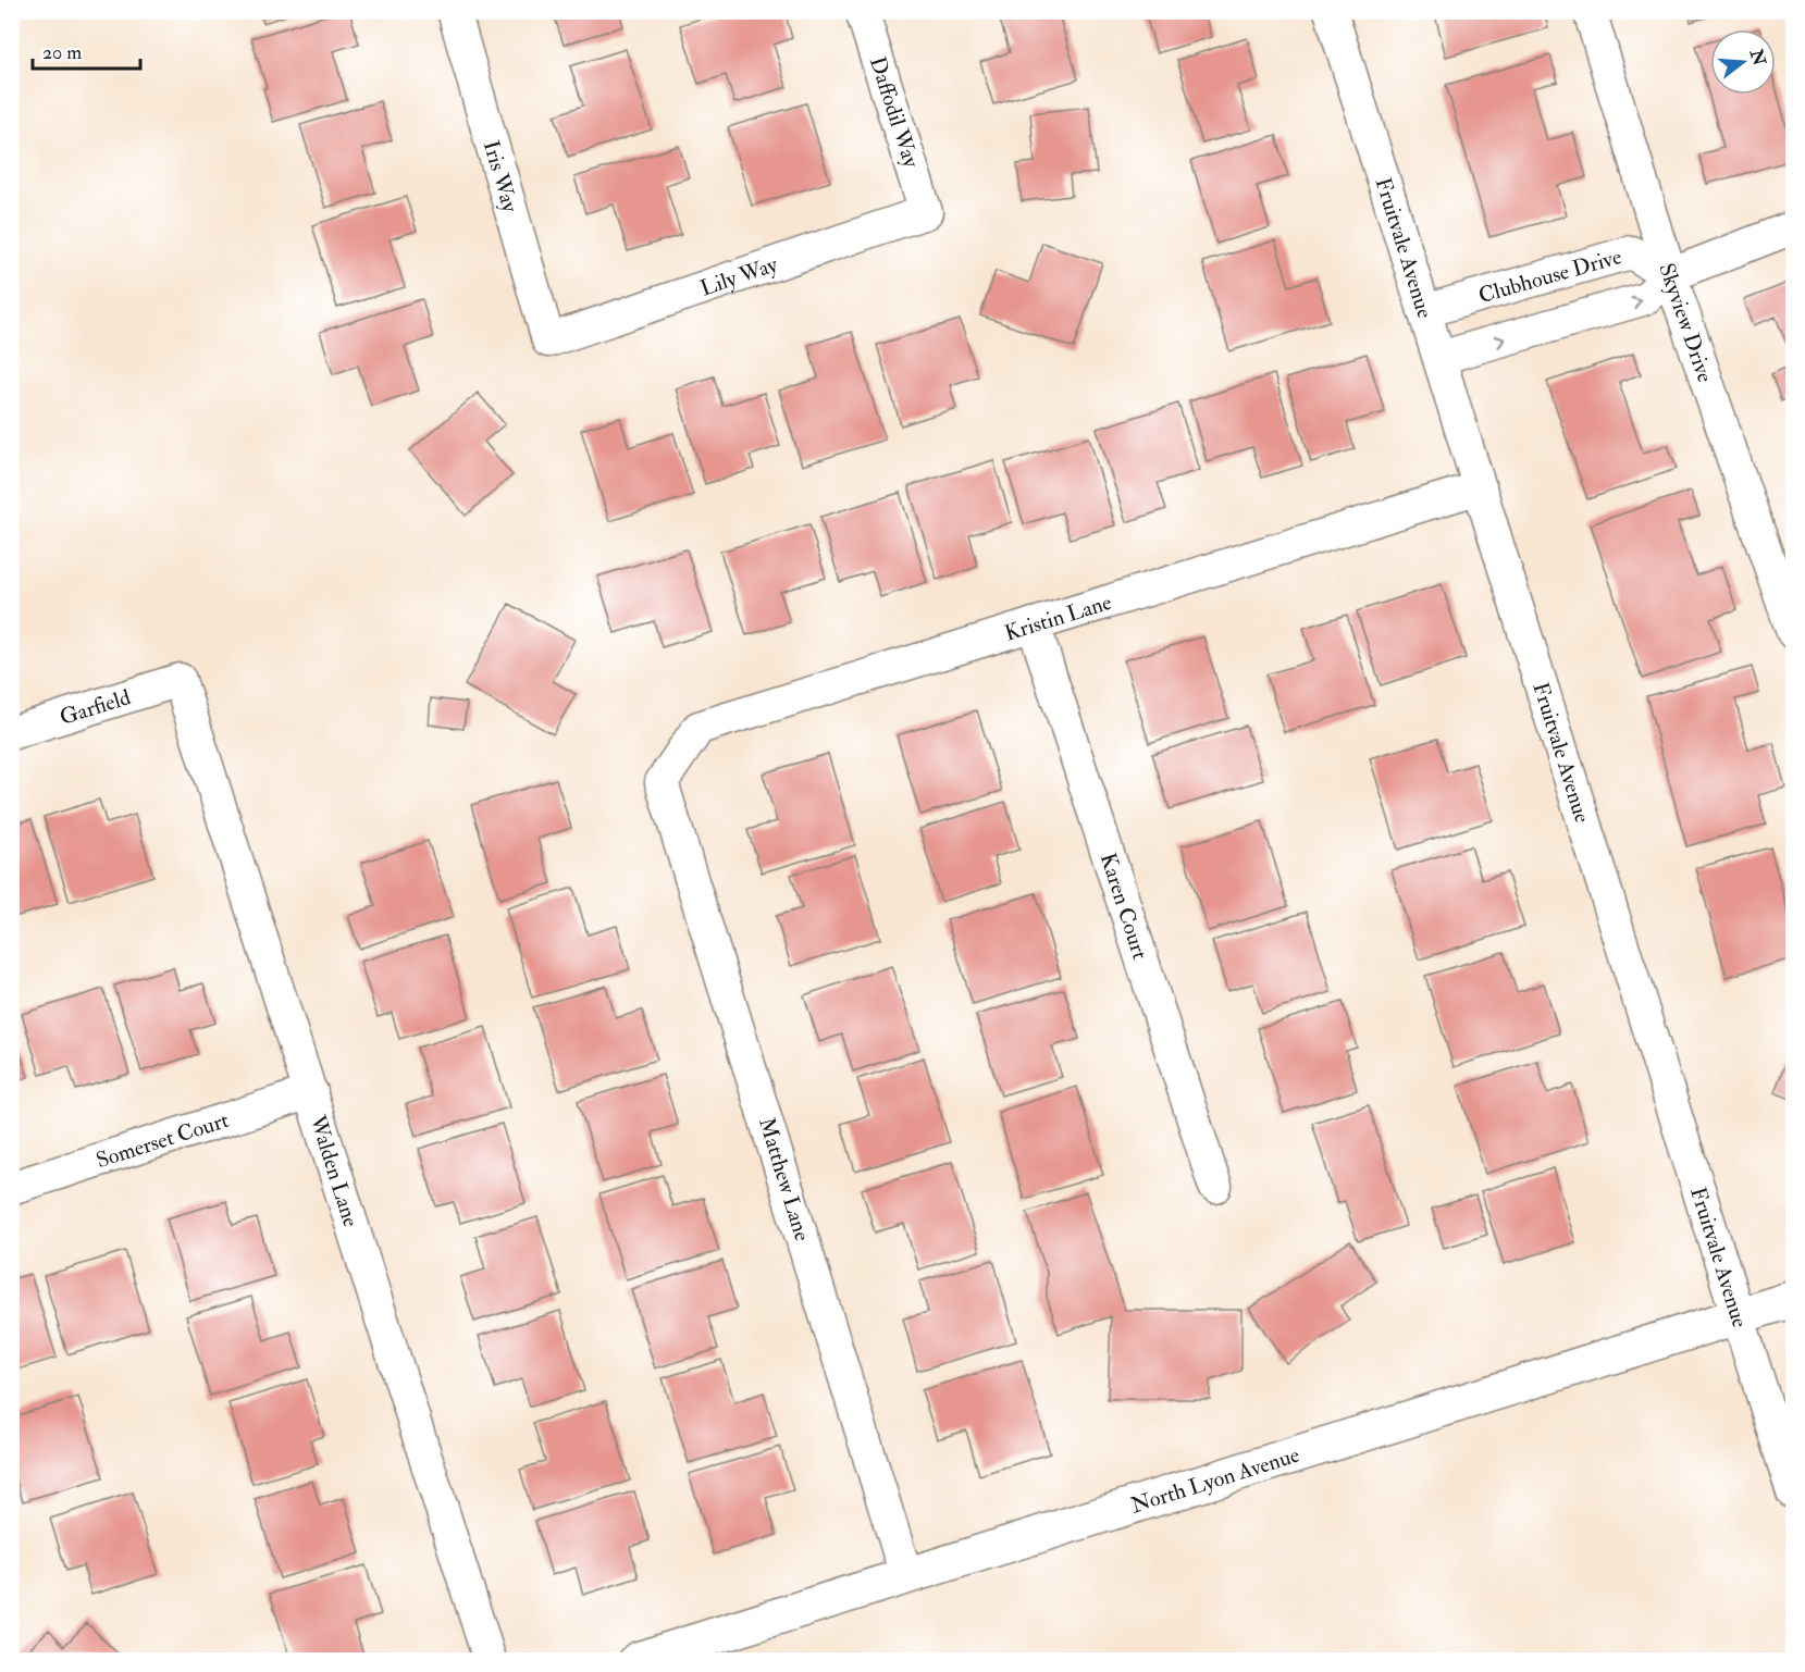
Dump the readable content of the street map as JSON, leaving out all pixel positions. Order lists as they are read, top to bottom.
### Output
{
  "streets": {
    "street": [
      "Daffodil Way",
      "Iris Way",
      "Fruitvale Avenue",
      "Lily Way",
      "Clubhouse Drive",
      "Skyview Drive",
      "Kristin Lane",
      "Garfield",
      "Karen Court",
      "Somerset Court",
      "Walden Lane",
      "Matthew Lane",
      "North Lyon Avenue"
    ]
  },
  "crossings": [
    ["Daffodil Way", "Lily Way"],
    ["Iris Way", "Lily Way"],
    ["Fruitvale Avenue", "Clubhouse Drive"],
    ["Fruitvale Avenue", "Kristin Lane"],
    ["Fruitvale Avenue", "North Lyon Avenue"],
    ["Clubhouse Drive", "Skyview Drive"],
    ["Kristin Lane", "Karen Court"],
    ["Kristin Lane", "Matthew Lane"],
    ["Garfield", "Walden Lane"],
    ["Somerset Court", "Walden Lane"],
    ["Matthew Lane", "North Lyon Avenue"]
  ],
  "scale_bar": "20 m",
  "north": "right"
}
